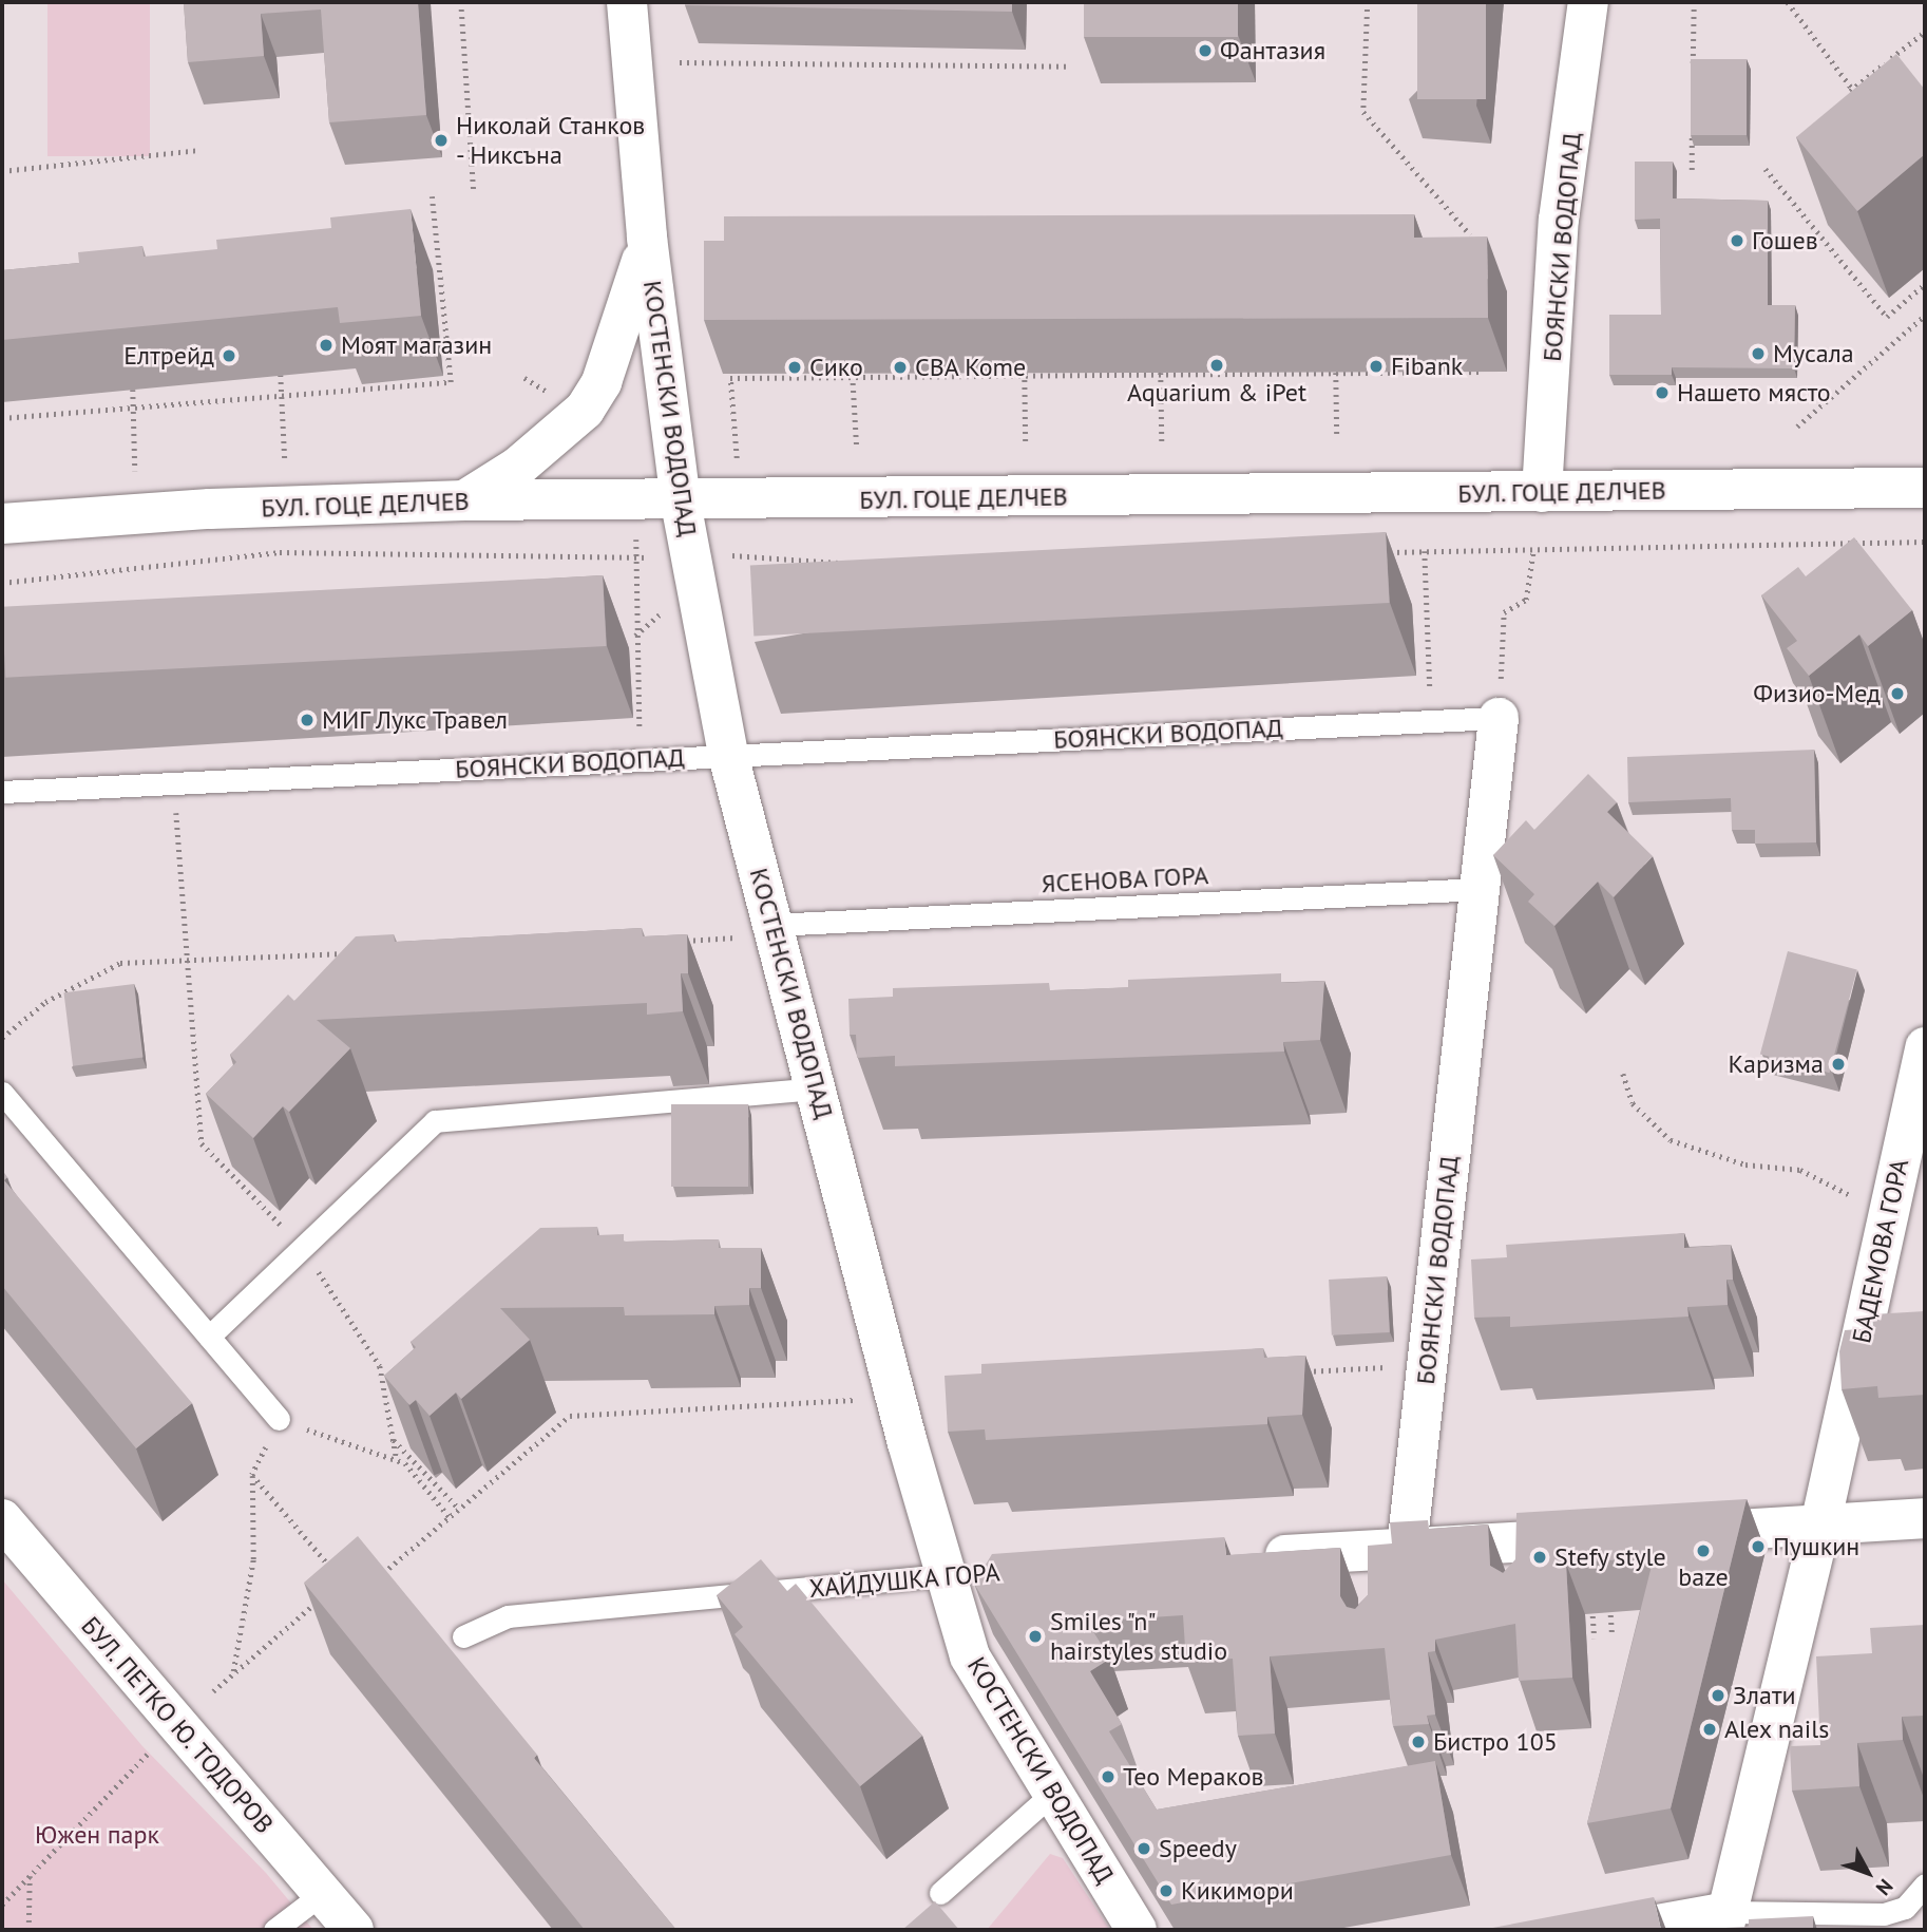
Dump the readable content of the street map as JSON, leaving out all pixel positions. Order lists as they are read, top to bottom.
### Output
{
  "streets": {
    "street": [
      "БОЯНСКИ ВОДОПАД",
      "КОСТЕНСКИ ВОДОПАД",
      "БУЛ. ГОЦЕ ДЕЛЧЕВ",
      "БАДЕМОВА ГОРА",
      "ХАЙДУШКА ГОРА",
      "БУЛ. ПЕТКО Ю. ТОДОРОВ"
    ],
    "lane": ["ЯСЕНОВА ГОРА"]
  },
  "crossings": [
    ["БОЯНСКИ ВОДОПАД", "КОСТЕНСКИ ВОДОПАД"],
    ["БОЯНСКИ ВОДОПАД", "БУЛ. ГОЦЕ ДЕЛЧЕВ"],
    ["БОЯНСКИ ВОДОПАД", "ЯСЕНОВА ГОРА"],
    ["КОСТЕНСКИ ВОДОПАД", "БУЛ. ГОЦЕ ДЕЛЧЕВ"],
    ["КОСТЕНСКИ ВОДОПАД", "ЯСЕНОВА ГОРА"],
    ["КОСТЕНСКИ ВОДОПАД", "ХАЙДУШКА ГОРА"]
  ],
  "parks": ["Южен парк"],
  "places": [
    "Фантазия",
    "Николай Станков - Никсъна",
    "Гошев",
    "Моят магазин",
    "Мусала",
    "Елтрейд",
    "Aquarium & iPet",
    "Fibank",
    "Сико",
    "CBA Kome",
    "Нашето място",
    "Физио-Мед",
    "МИГ Лукс Травел",
    "Каризма",
    "Пушкин",
    "baze",
    "Stefy style",
    "Smiles \"n\" hairstyles studio",
    "Злати",
    "Alex nails",
    "Бистро 105",
    "Тео Мераков",
    "Speedy",
    "Кикимори"
  ],
  "north": "bottom right"
}
